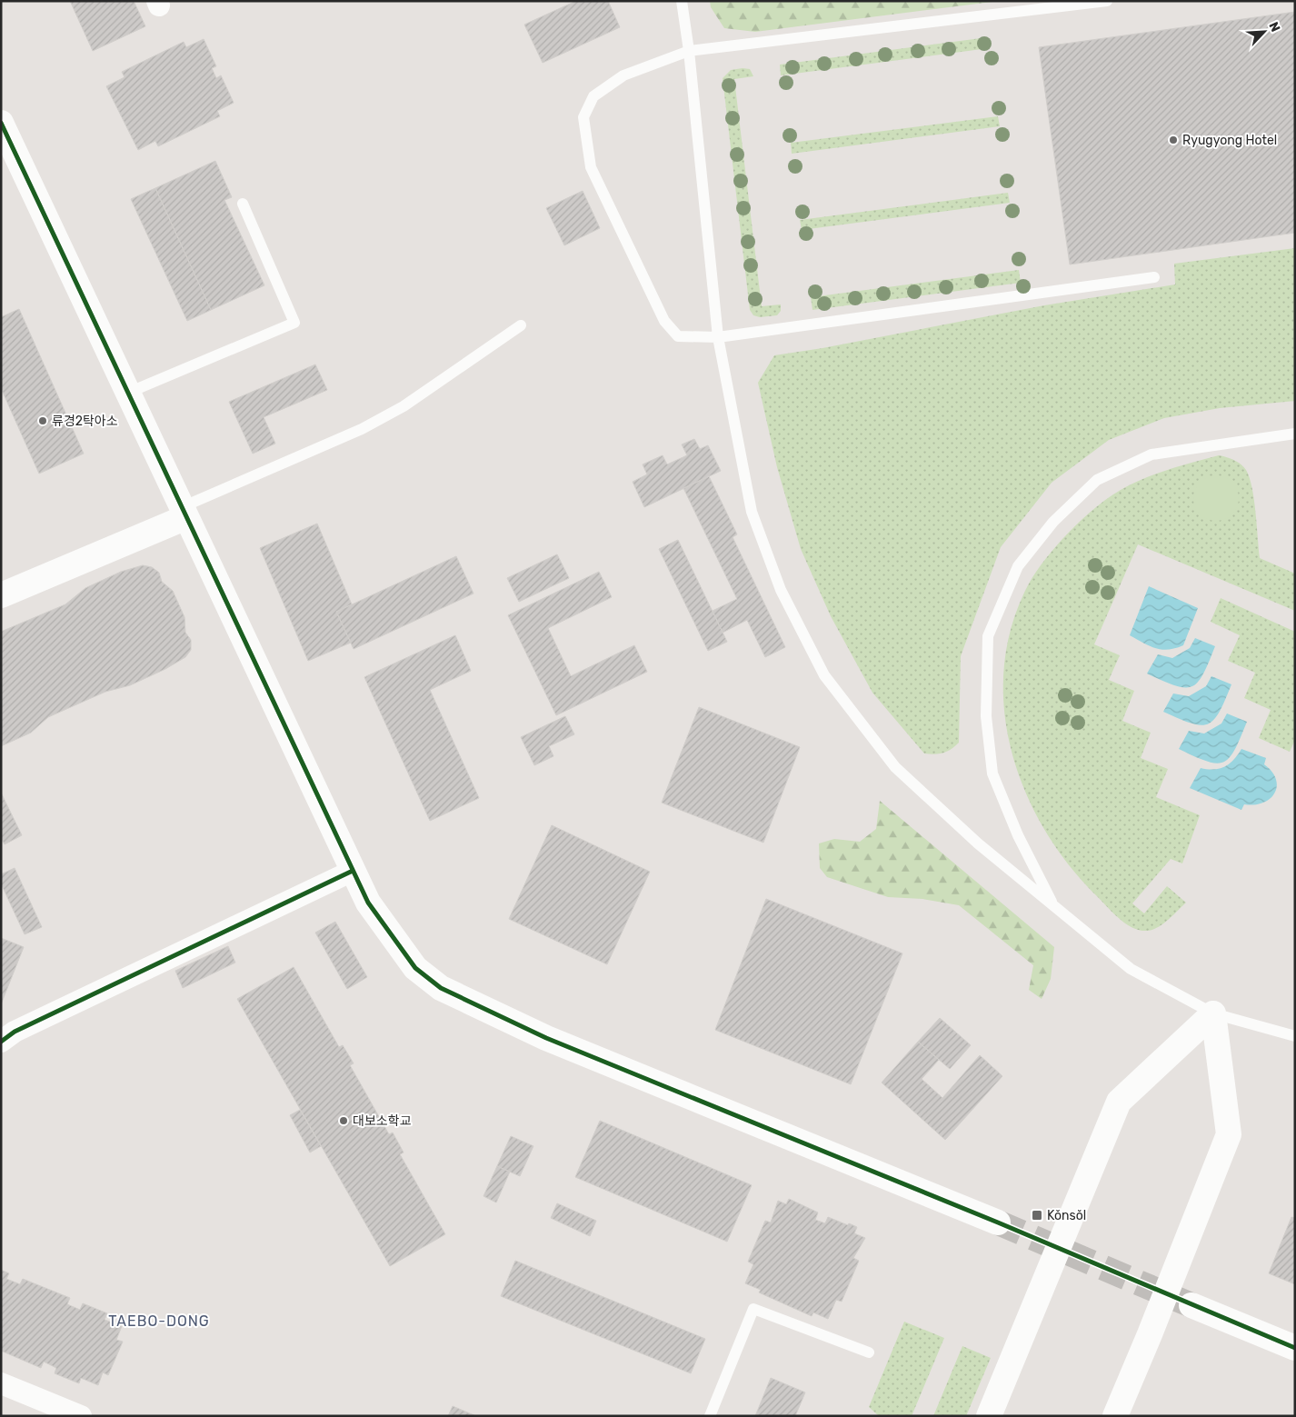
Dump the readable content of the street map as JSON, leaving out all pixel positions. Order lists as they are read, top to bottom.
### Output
{
  "districts": ["TAEBO-DONG"],
  "places": {
    "other": ["Ryugyong Hotel", "류경2탁아소", "대보소학교"],
    "transit": ["Kŏnsŏl"]
  },
  "north": "top right"
}
